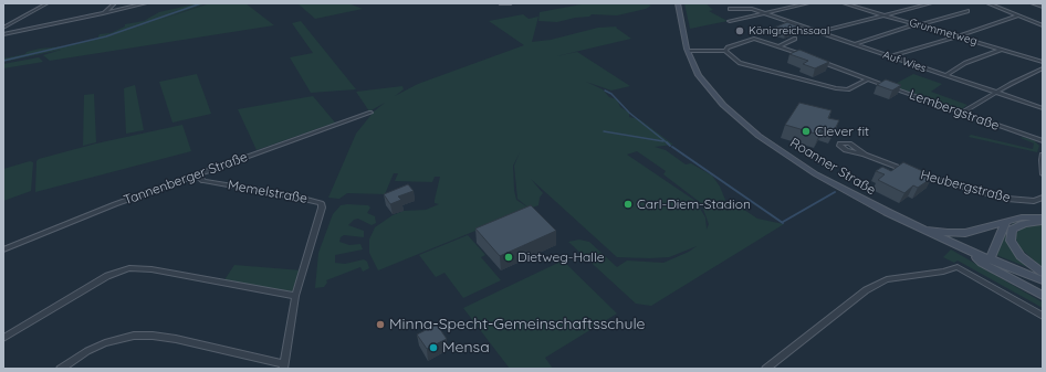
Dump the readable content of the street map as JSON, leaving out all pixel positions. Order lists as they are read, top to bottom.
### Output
{
  "streets": {
    "street": [
      "Grummetweg",
      "Auf Wies",
      "Lembergstraße",
      "Roanner Straße",
      "Tannenberger Straße",
      "Heubergstraße",
      "Memelstraße"
    ]
  },
  "crossings": [
    ["Tannenberger Straße", "Memelstraße"]
  ],
  "places": [
    "Königreichssaal",
    "Clever fit",
    "Carl-Diem-Stadion",
    "Dietweg-Halle",
    "Minna-Specht-Gemeinschaftsschule",
    "Mensa"
  ]
}
